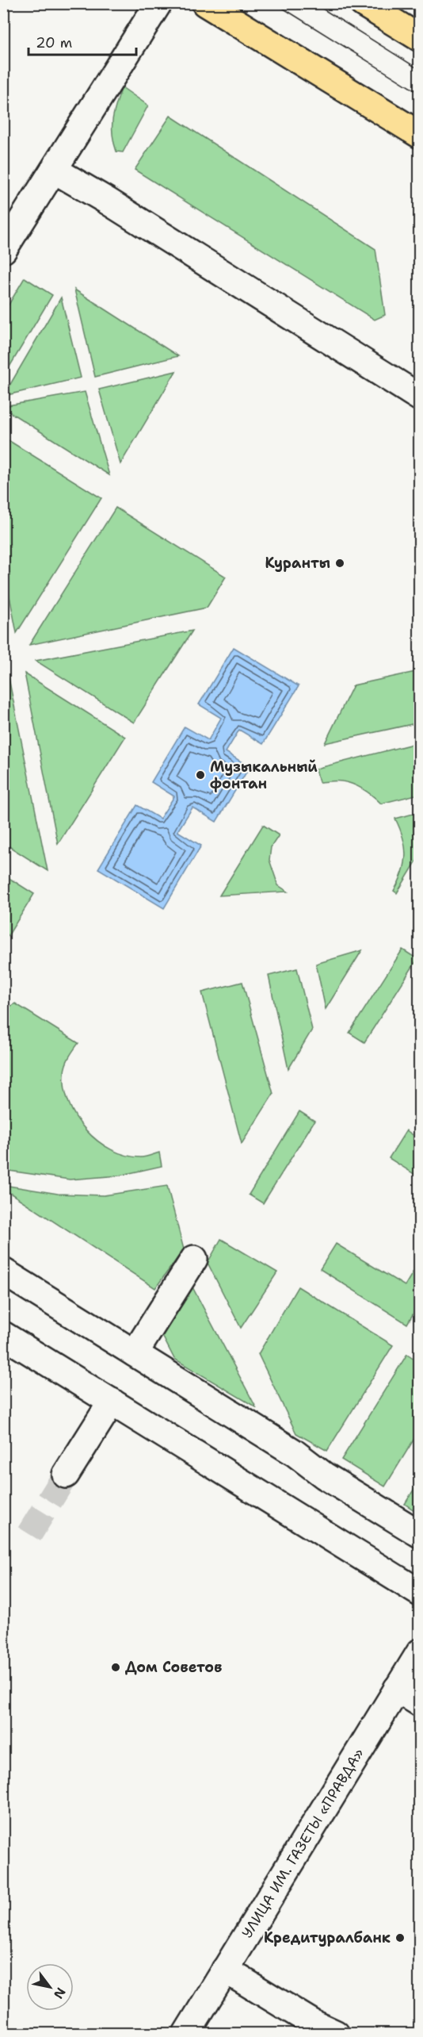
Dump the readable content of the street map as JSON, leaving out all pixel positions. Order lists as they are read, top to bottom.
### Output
{
  "streets": {
    "street": ["УЛИЦА ИМ. ГАЗЕТЫ «ПРАВДА»"]
  },
  "places": [
    "Куранты",
    "Музыкальный фонтан",
    "Дом Советов",
    "Кредитуралбанк"
  ],
  "scale_bar": "20 m",
  "north": "bottom right"
}
